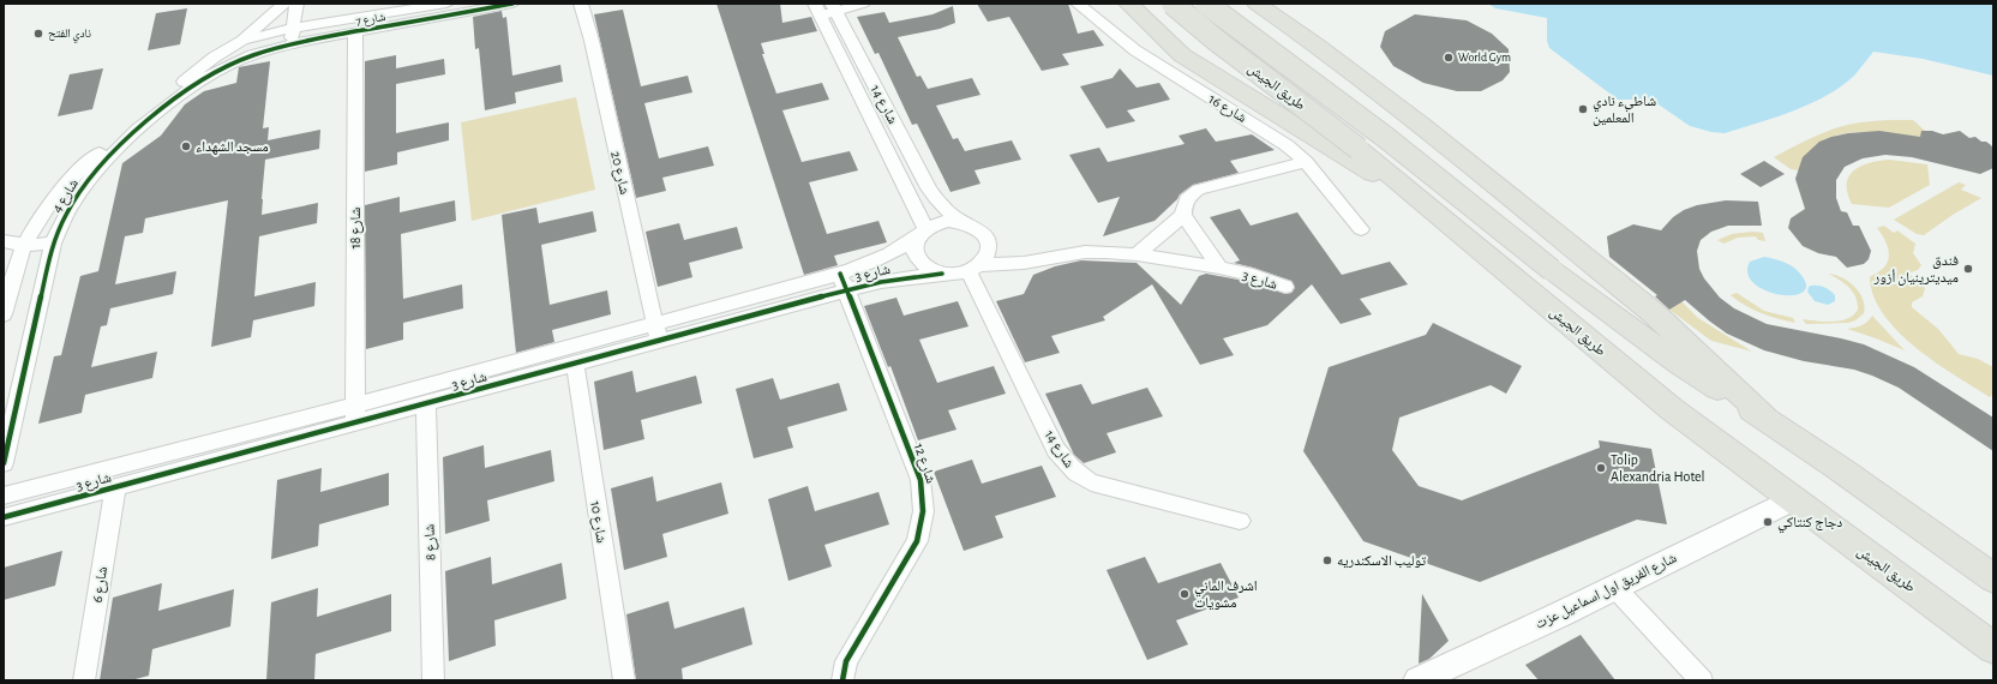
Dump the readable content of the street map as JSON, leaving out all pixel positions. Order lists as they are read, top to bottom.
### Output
{
  "streets": {
    "highway": ["طريق الجيش"],
    "street": [
      "شارع 7",
      "شارع 14",
      "شارع 16",
      "شارع 20",
      "شارع 4",
      "شارع 18",
      "شارع 3",
      "شارع 12",
      "شارع 10",
      "شارع 8",
      "شارع 6",
      "شارع الفريق اول اسماعيل عزت"
    ]
  },
  "crossings": [
    ["شارع 7", "شارع 4"],
    ["شارع 7", "شارع 18"],
    ["طريق الجيش", "شارع الفريق اول اسماعيل عزت"],
    ["شارع 14", "شارع 3"],
    ["شارع 20", "شارع 3"],
    ["شارع 18", "شارع 3"],
    ["شارع 3", "شارع 12"],
    ["شارع 3", "شارع 10"],
    ["شارع 3", "شارع 8"],
    ["شارع 3", "شارع 6"]
  ],
  "places": [
    "نادي الفتح",
    "World Gym",
    "شاطيء نادي المعلمين",
    "مسجد الشهداء",
    "فندق ميديترينيان أزور",
    "Tolip Alexandria Hotel",
    "دجاج كنتاكي",
    "توليب الاسكندريه",
    "اشرف الماني مشويات"
  ]
}
